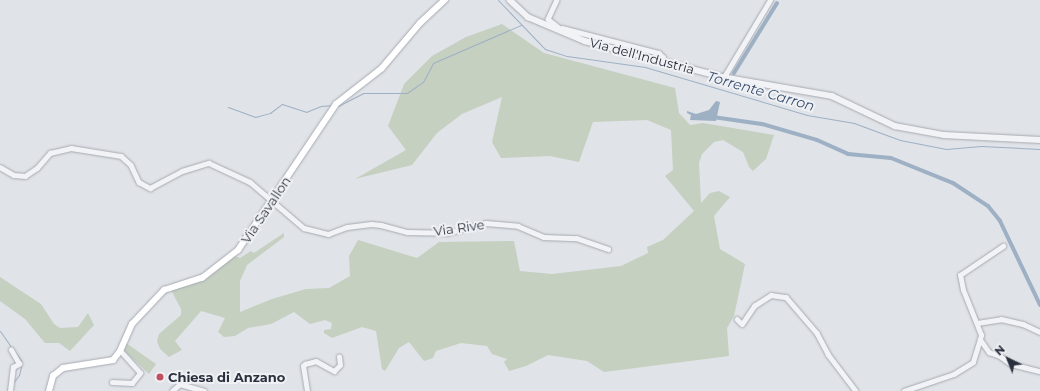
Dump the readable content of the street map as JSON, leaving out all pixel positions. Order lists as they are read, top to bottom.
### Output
{
  "streets": {
    "main road": ["Via Savallon"],
    "street": ["Via dell'Industria", "Via Rive"]
  },
  "crossings": [
    ["Via Savallon", "Via Rive"]
  ],
  "water": ["Torrente Carron"],
  "places": ["Chiesa di Anzano"],
  "north": "top left"
}
